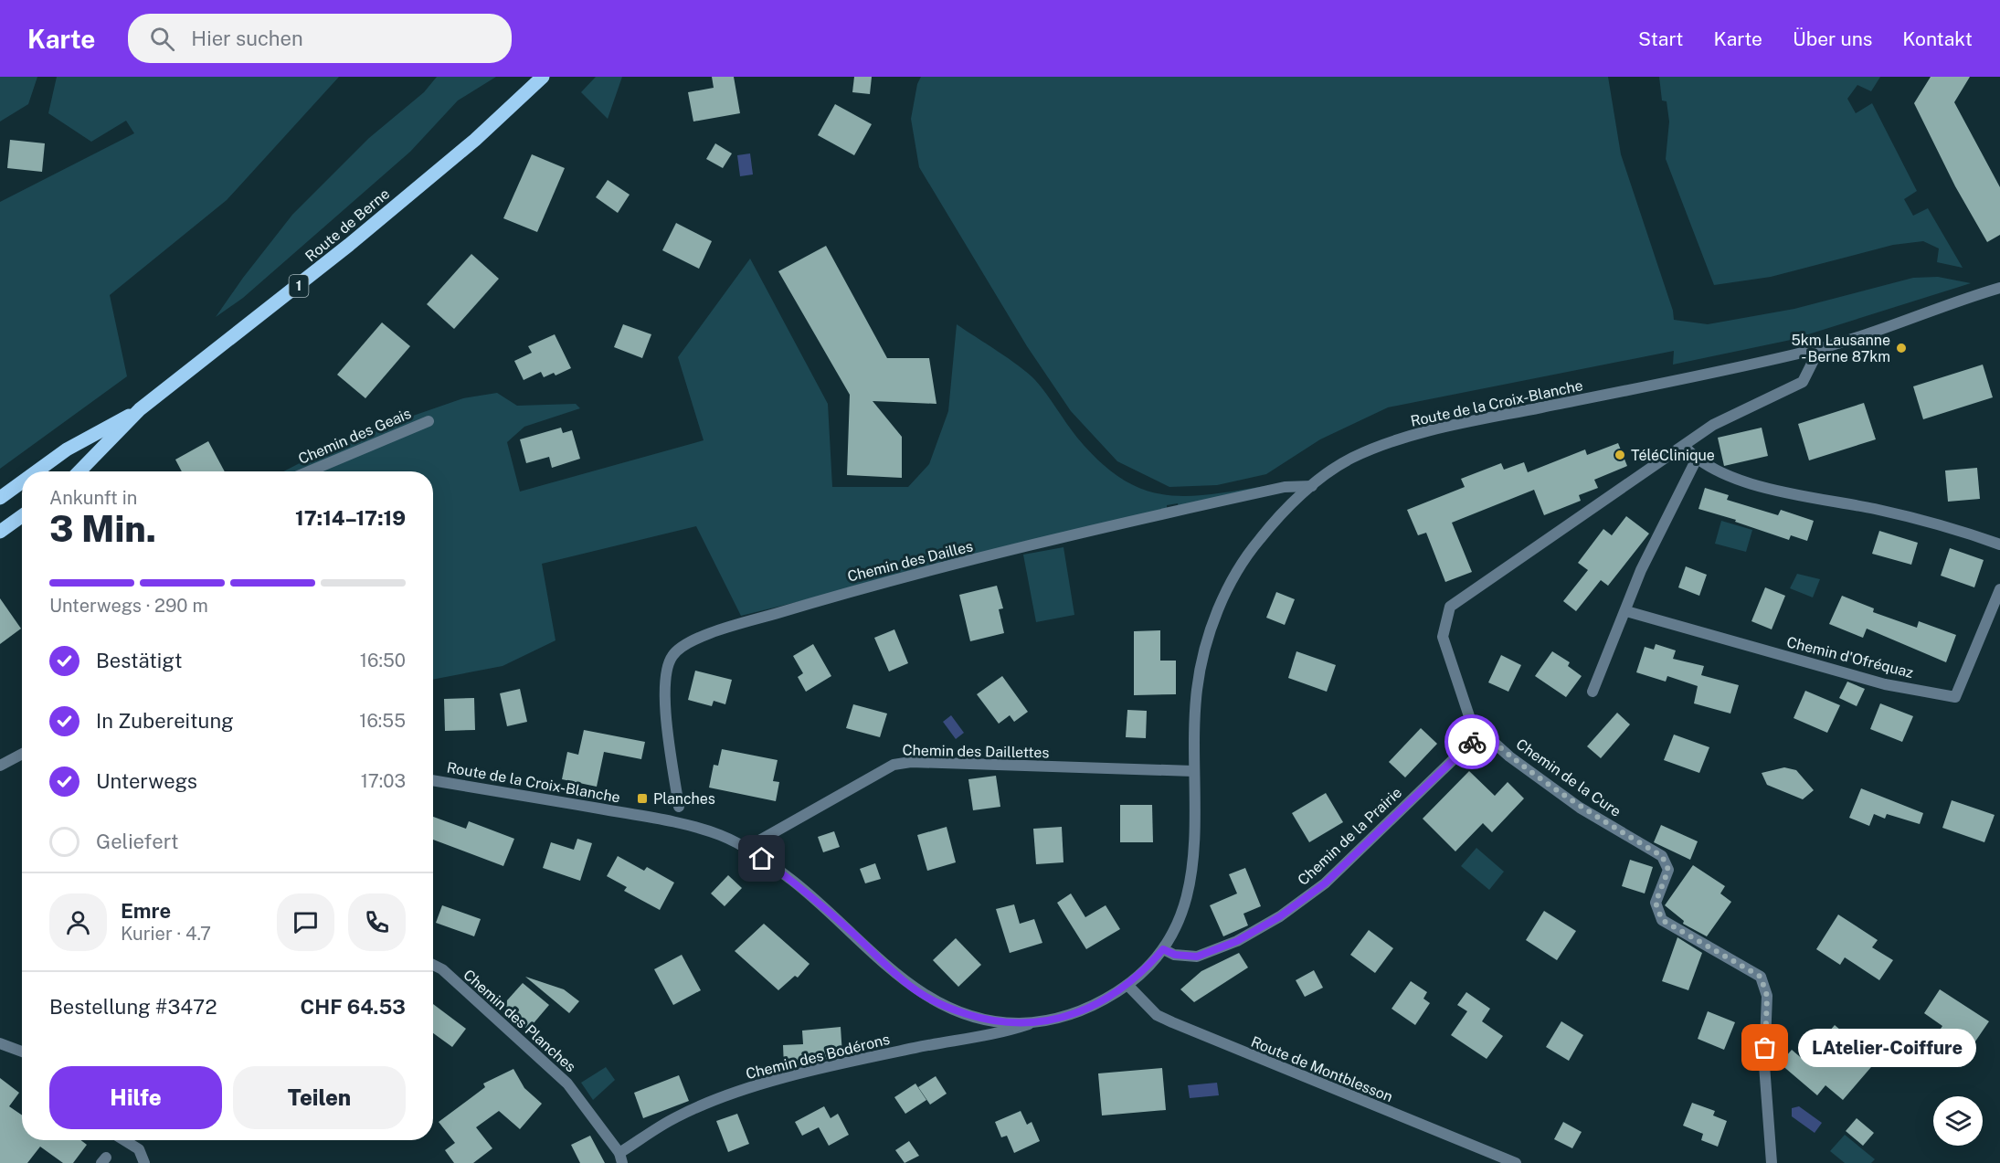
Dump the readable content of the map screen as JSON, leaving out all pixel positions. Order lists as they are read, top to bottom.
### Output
{
  "streets": {
    "main road": ["Route de Berne", "1"],
    "street": [
      "Route de la Croix-Blanche",
      "Chemin des Geais",
      "Chemin des Dailles",
      "Chemin d'Ofréquaz",
      "Chemin des Daillettes",
      "Chemin de la Cure",
      "Chemin de la Prairie",
      "Chemin des Planches",
      "Chemin des Bodérons",
      "Route de Montblesson"
    ]
  },
  "crossings": [
    ["Route de la Croix-Blanche", "Chemin des Dailles"],
    ["Route de la Croix-Blanche", "Chemin des Daillettes"],
    ["Route de la Croix-Blanche", "Chemin de la Cure"],
    ["Route de la Croix-Blanche", "Chemin de la Prairie"],
    ["Route de la Croix-Blanche", "Chemin des Bodérons"],
    ["Route de la Croix-Blanche", "Route de Montblesson"],
    ["Chemin de la Cure", "Chemin de la Prairie"],
    ["Chemin des Planches", "Chemin des Bodérons"]
  ],
  "places": {
    "other": ["5km Lausanne - Berne 87km", "TéléClinique", "LAtelier-Coiffure"],
    "transit": ["Planches"]
  },
  "page": {
    "header": "Karte",
    "search": "Hier suchen",
    "nav": [
      "Start",
      "Karte",
      "Über uns",
      "Kontakt"
    ],
    "heading": ["3 Min.", "Ankunft in", "17:14–17:19"],
    "panel": [
      "Emre",
      "Kurier · 4.7",
      "Bestellung #3472",
      "CHF 64.53"
    ],
    "bar": "Unterwegs · 290 m",
    "list": [
      ["Bestätigt", "16:50"],
      ["In Zubereitung", "16:55"],
      ["Unterwegs", "17:03"],
      "Geliefert"
    ],
    "bubble": "LAtelier-Coiffure",
    "buttons": ["Hilfe", "Teilen"]
  }
}
